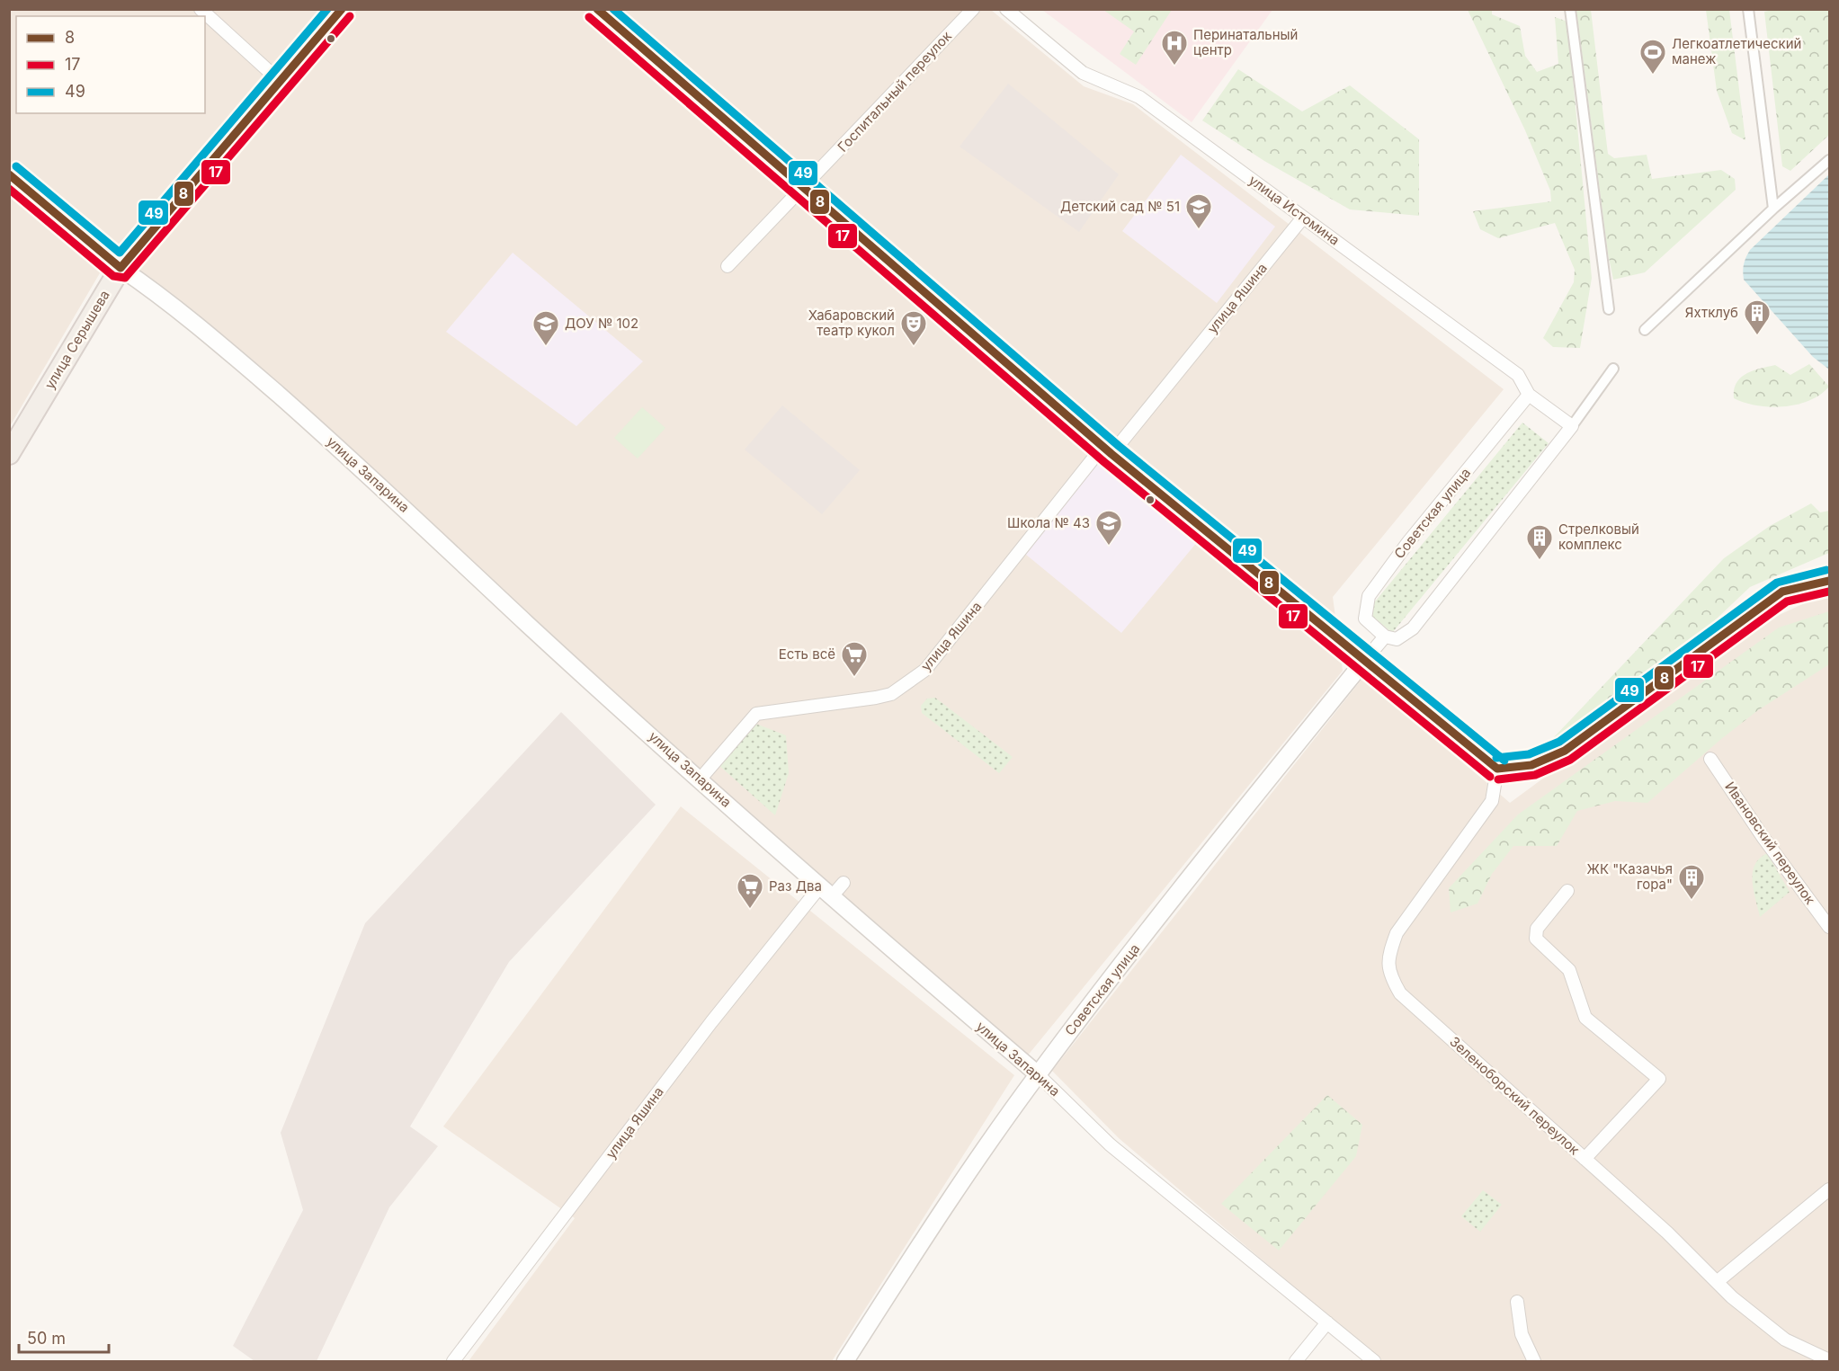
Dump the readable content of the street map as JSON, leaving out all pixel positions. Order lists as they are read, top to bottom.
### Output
{
  "streets": {
    "main road": ["улица Серышева", "улица Запарина"],
    "street": [
      "Госпитальный переулок",
      "улица Истомина",
      "улица Яшина",
      "Советская улица",
      "Ивановский переулок",
      "Зеленоборский переулок"
    ]
  },
  "crossings": [
    ["улица Истомина", "улица Яшина"],
    ["улица Истомина", "Советская улица"],
    ["улица Яшина", "улица Запарина"],
    ["улица Серышева", "улица Запарина"],
    ["улица Запарина", "Советская улица"]
  ],
  "places": {
    "hospital": ["Перинатальный центр"],
    "sports": ["Легкоатлетический манеж"],
    "school or university": ["Детский сад № 51", "ДОУ № 102", "Школа № 43"],
    "building": ["Яхтклуб", "Стрелковый комплекс", "ЖК \"Казачья гора\""],
    "theatre": ["Хабаровский театр кукол"],
    "supermarket": ["Есть всё", "Раз Два"]
  },
  "lines": ["transit line 8", "transit line 49", "transit line 17"],
  "legend": ["8", "17", "49"],
  "scale_bar": "50 m"
}
